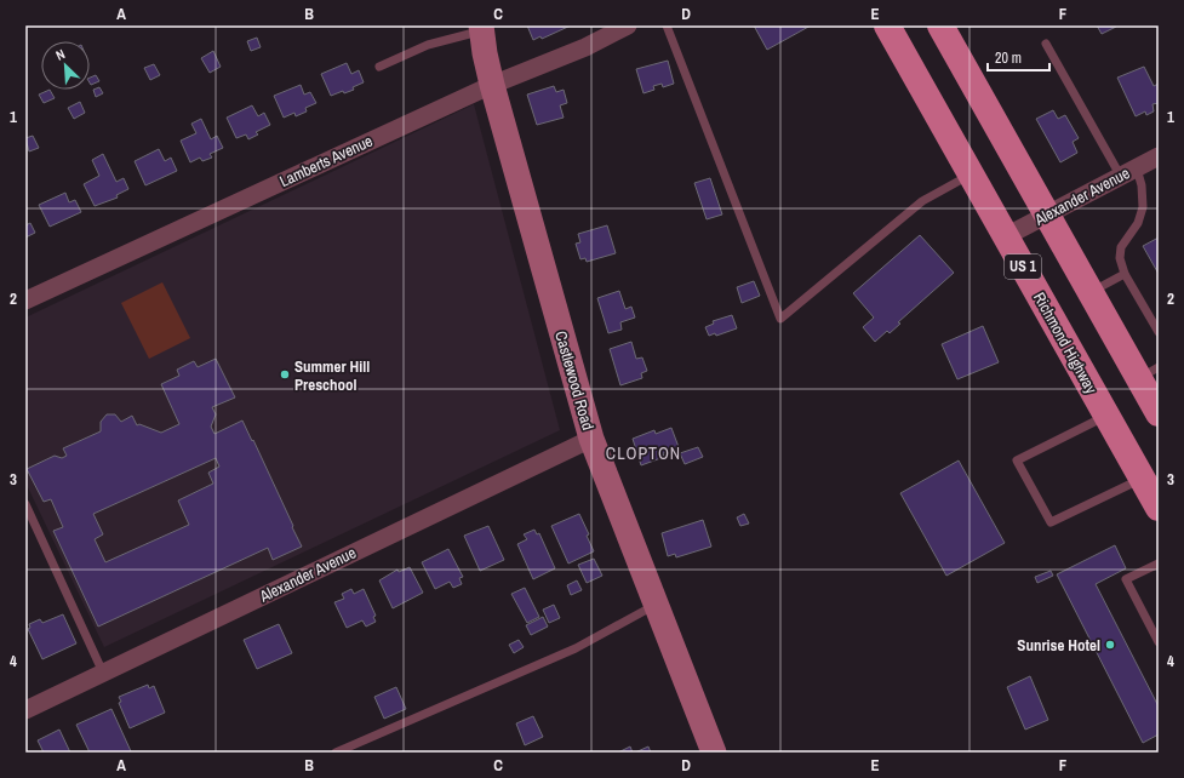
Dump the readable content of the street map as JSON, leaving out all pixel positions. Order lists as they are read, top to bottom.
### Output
{
  "streets": {
    "main road": ["US 1", "Richmond Highway"],
    "street": ["Lamberts Avenue", "Alexander Avenue", "Castlewood Road"]
  },
  "crossings": [
    ["Lamberts Avenue", "Castlewood Road"],
    ["Alexander Avenue", "Richmond Highway"],
    ["Alexander Avenue", "Castlewood Road"]
  ],
  "districts": ["CLOPTON"],
  "places": ["Summer Hill Preschool", "Sunrise Hotel"],
  "scale_bar": "20 m",
  "north": "top left",
  "grid": {
    "columns": [
      "A",
      "B",
      "C",
      "D",
      "E",
      "F"
    ],
    "rows": [
      "1",
      "2",
      "3",
      "4"
    ]
  }
}
